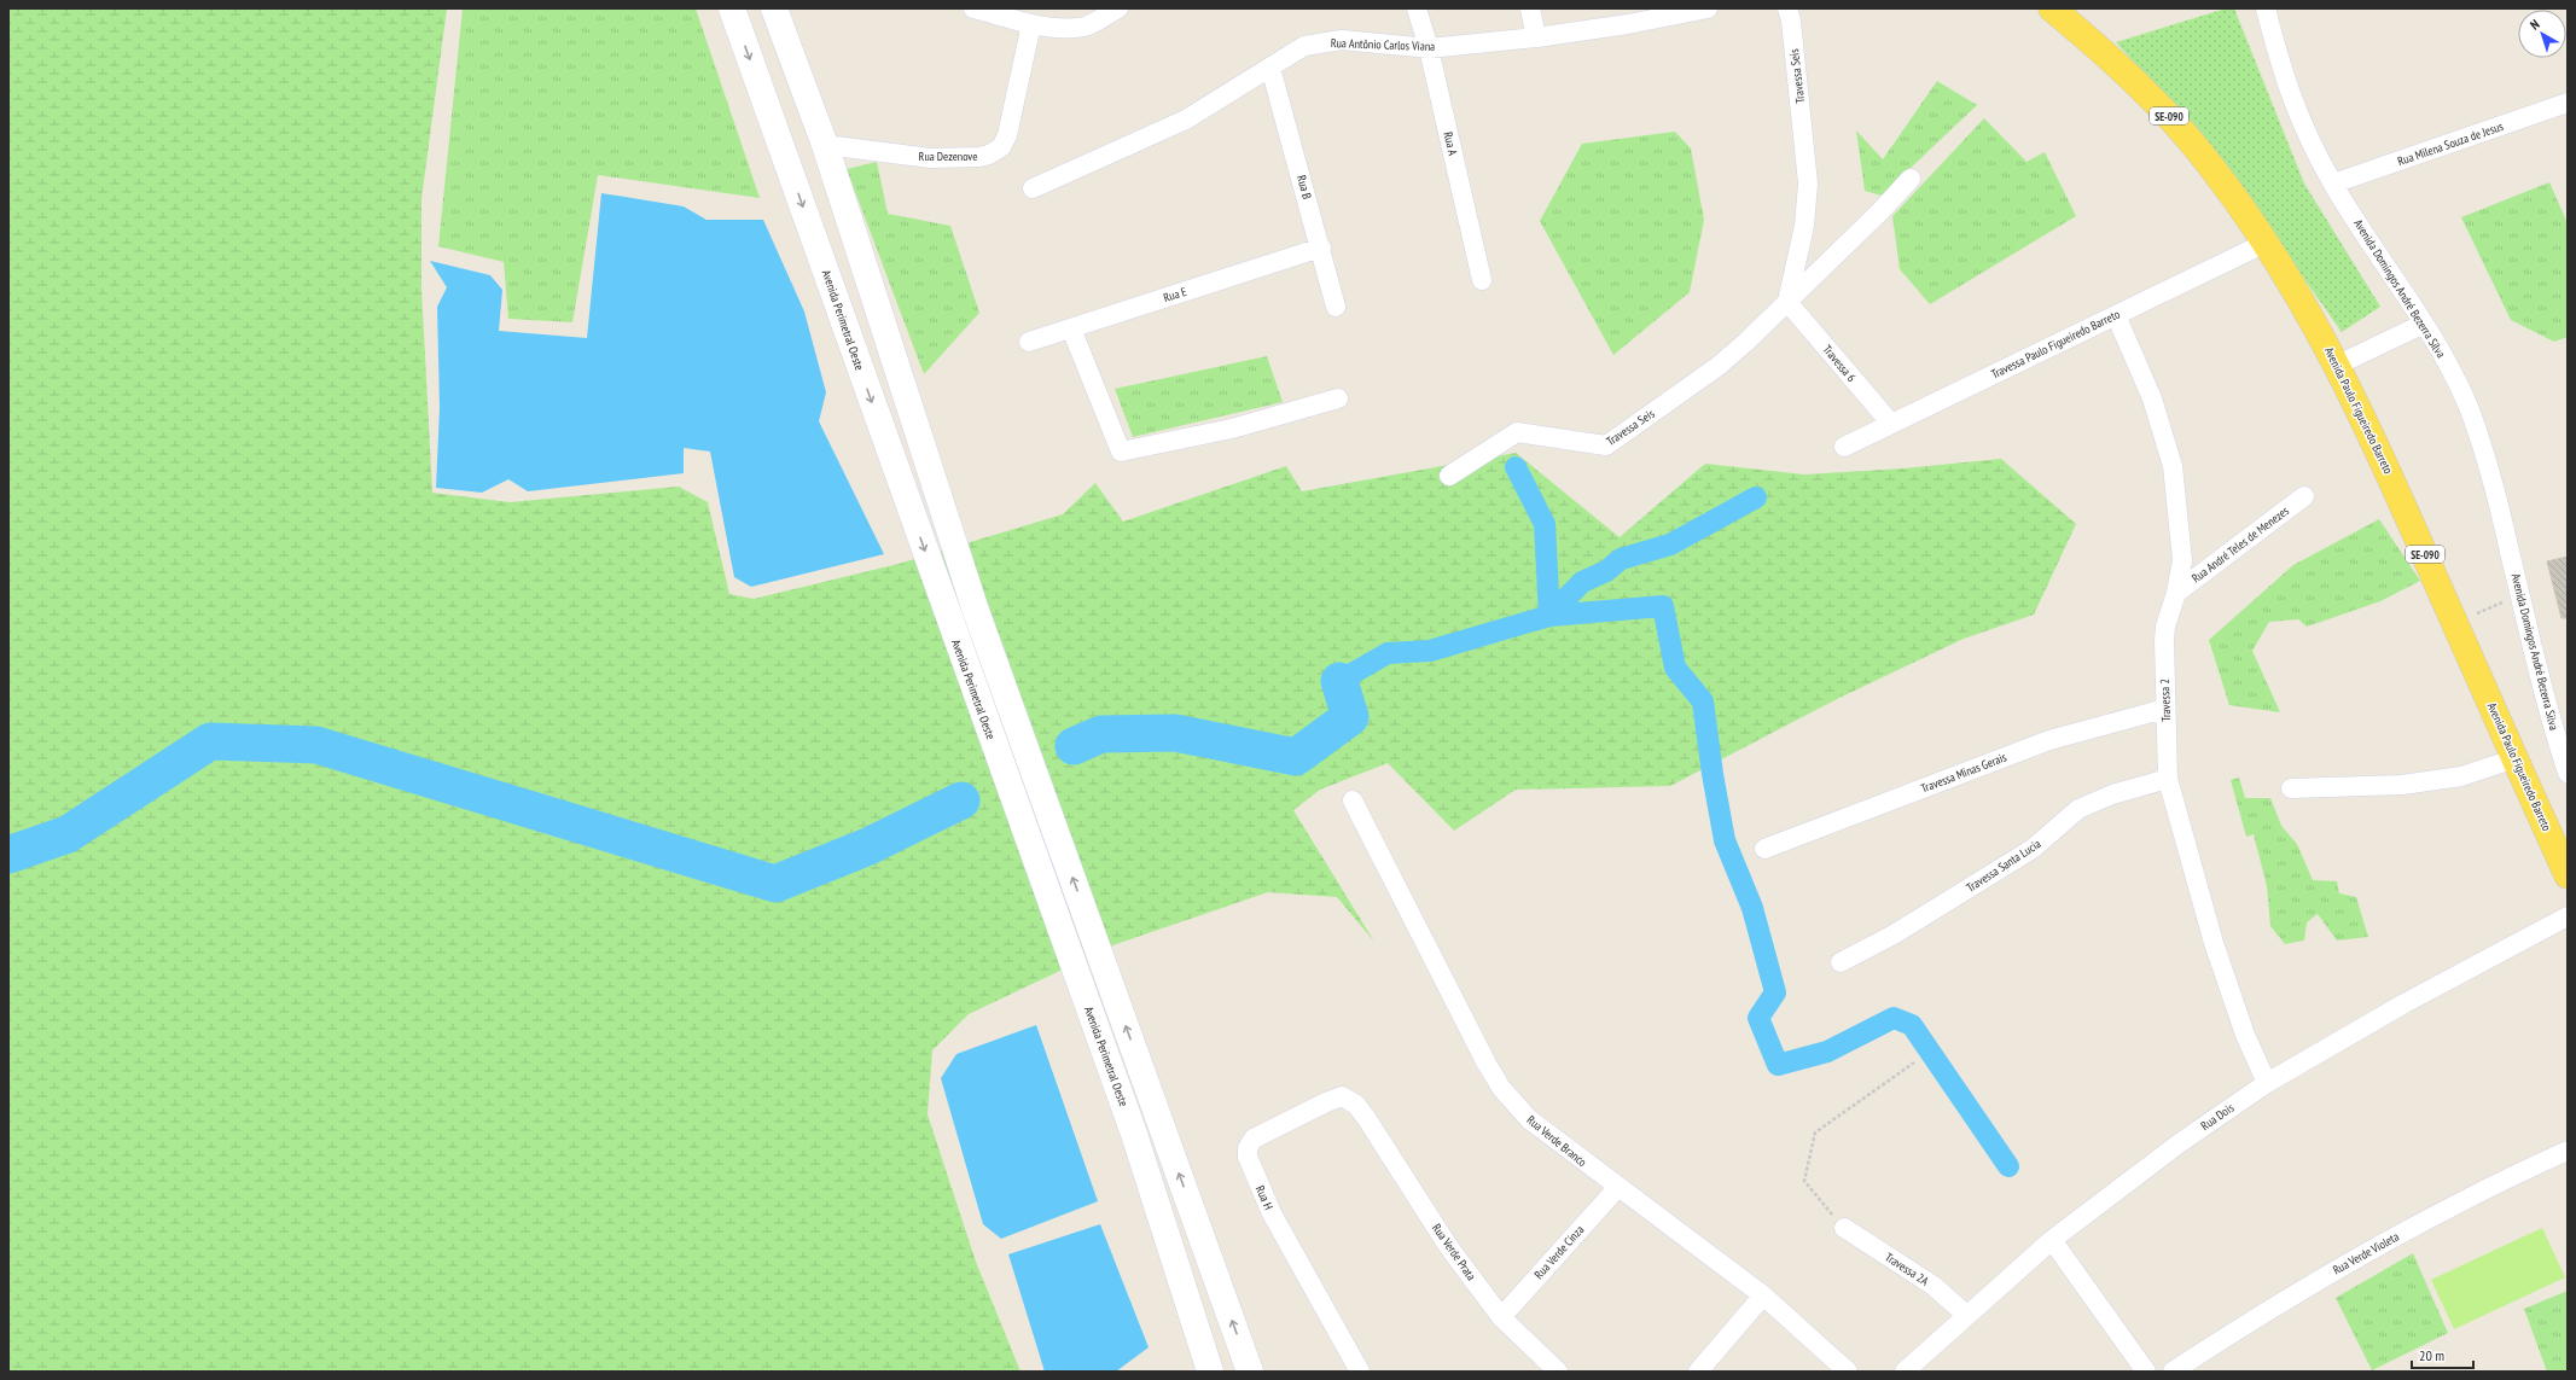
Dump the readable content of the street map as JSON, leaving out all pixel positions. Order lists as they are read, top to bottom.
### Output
{
  "streets": {
    "main road": ["SE-090", "Avenida Perimetral Oeste", "Avenida Paulo Figueiredo Barreto"],
    "street": [
      "Rua Antônio Carlos Viana",
      "Travessa Seis",
      "Rua A",
      "Rua Milena Souza de Jesus",
      "Rua Dezenove",
      "Rua B",
      "Avenida Domingos André Bezerra Silva",
      "Rua E",
      "Travessa Paulo Figueiredo Barreto",
      "Travessa 6",
      "Rua André Teles de Menezes",
      "Travessa 2",
      "Travessa Minas Gerais",
      "Travessa Santa Lucia",
      "Rua Dois",
      "Rua Verde Branco",
      "Rua H",
      "Rua Verde Prata",
      "Rua Verde Cinza",
      "Rua Verde Violeta",
      "Travessa 2A"
    ]
  },
  "crossings": [
    ["Rua Antônio Carlos Viana", "Rua A"],
    ["Rua Antônio Carlos Viana", "Rua B"],
    ["Travessa Seis", "Travessa 6"],
    ["Rua Milena Souza de Jesus", "Avenida Domingos André Bezerra Silva"],
    ["Rua B", "Rua E"],
    ["Travessa Paulo Figueiredo Barreto", "Travessa 6"],
    ["Travessa Paulo Figueiredo Barreto", "Avenida Paulo Figueiredo Barreto"],
    ["Travessa Paulo Figueiredo Barreto", "Travessa 2"],
    ["Rua André Teles de Menezes", "Travessa 2"],
    ["Travessa 2", "Travessa Minas Gerais"],
    ["Travessa 2", "Travessa Santa Lucia"],
    ["Travessa 2", "Rua Dois"],
    ["Rua Dois", "Travessa 2A"],
    ["Rua Verde Branco", "Rua Verde Cinza"],
    ["Rua H", "Rua Verde Prata"],
    ["Rua Verde Prata", "Rua Verde Cinza"]
  ],
  "scale_bar": "20 m",
  "north": "top left"
}
